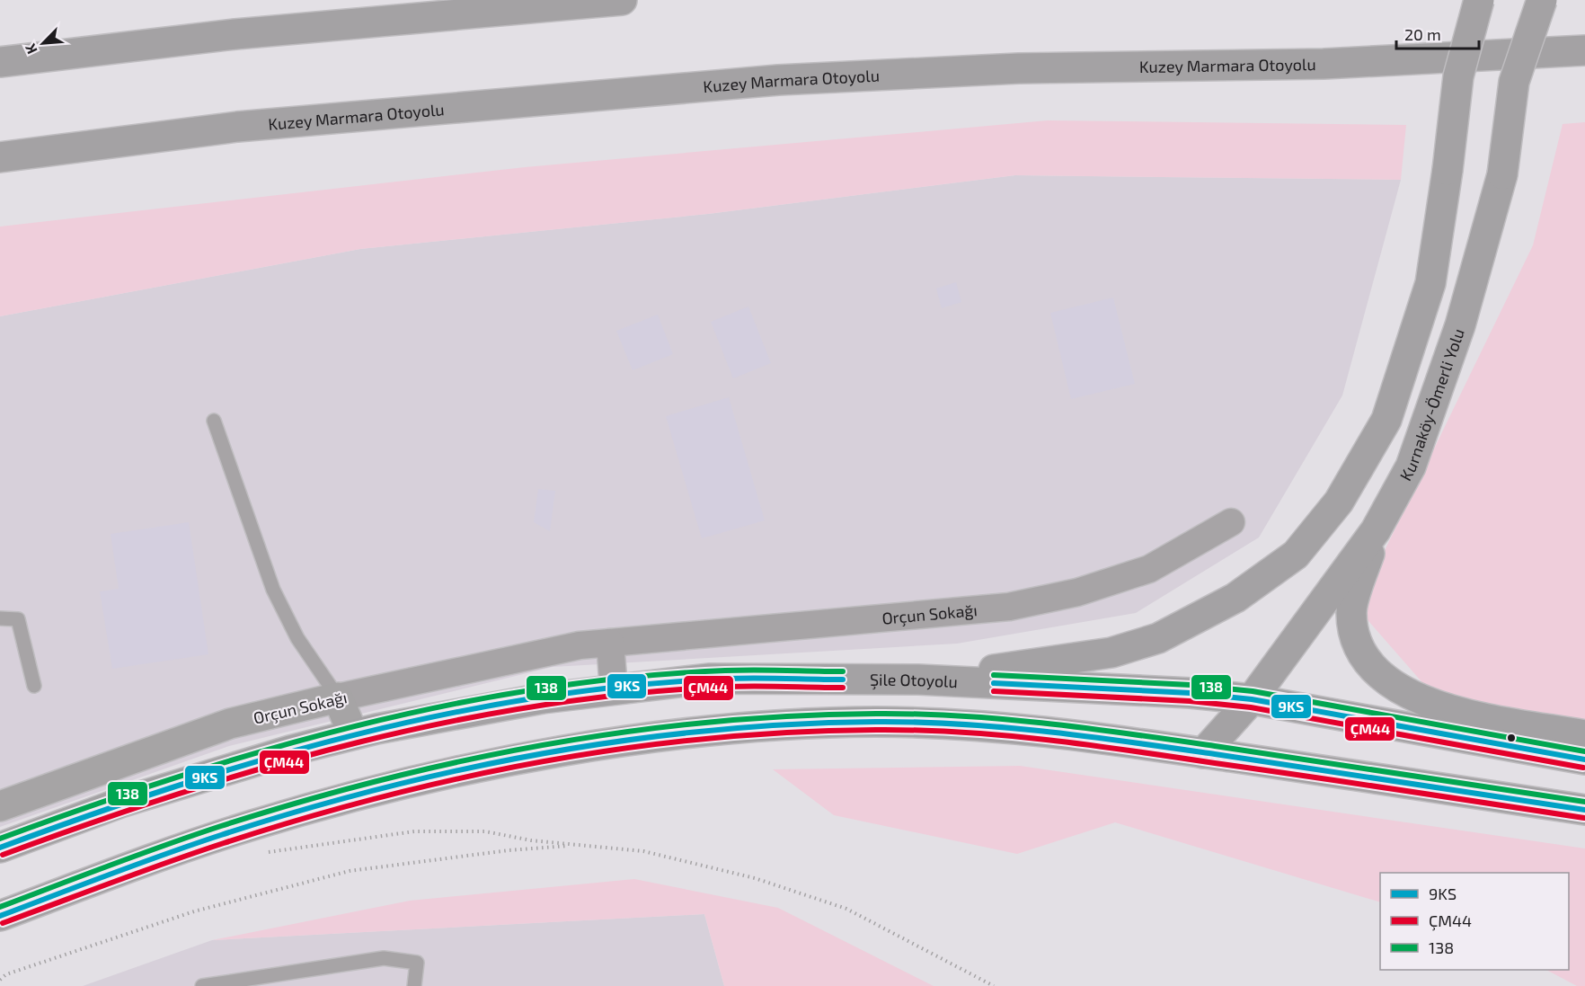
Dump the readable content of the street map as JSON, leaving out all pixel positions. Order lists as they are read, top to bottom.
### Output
{
  "streets": {
    "highway": ["Kuzey Marmara Otoyolu", "Kurnaköy-Ömerli Yolu", "Şile Otoyolu"],
    "street": ["Orçun Sokağı"]
  },
  "crossings": [
    ["Kurnaköy-Ömerli Yolu", "Şile Otoyolu"]
  ],
  "lines": ["transit line 138", "transit line 9KS", "transit line ÇM44"],
  "legend": ["9KS", "ÇM44", "138"],
  "scale_bar": "20 m",
  "north": "bottom left"
}
